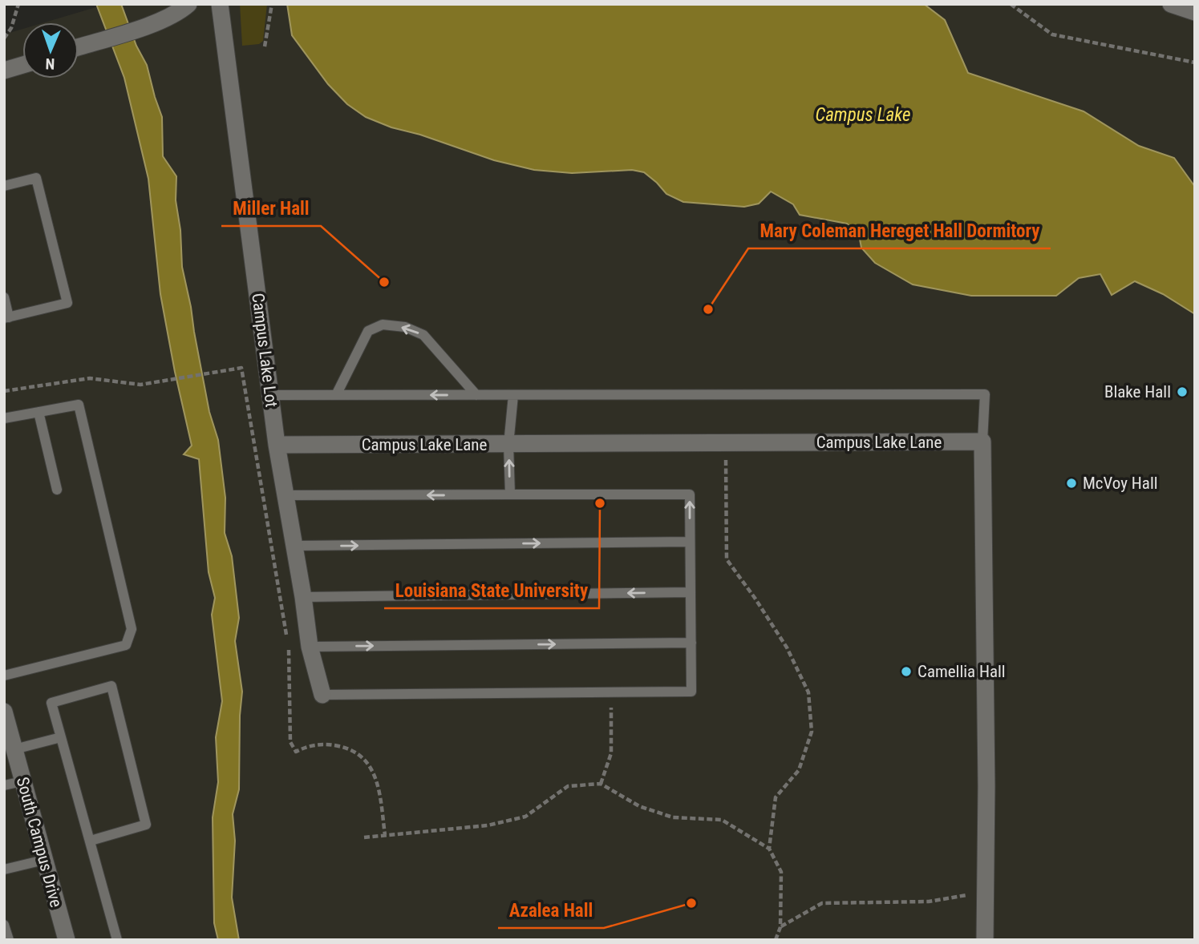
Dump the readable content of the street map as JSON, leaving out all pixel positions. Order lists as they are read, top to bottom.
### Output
{
  "streets": {
    "street": ["Campus Lake Lot", "Campus Lake Lane", "South Campus Drive"]
  },
  "crossings": [
    ["Campus Lake Lot", "Campus Lake Lane"]
  ],
  "water": ["Campus Lake"],
  "places": [
    "Miller Hall",
    "Mary Coleman Hereget Hall Dormitory",
    "Blake Hall",
    "McVoy Hall",
    "Louisiana State University",
    "Camellia Hall",
    "Azalea Hall"
  ],
  "north": "bottom"
}
